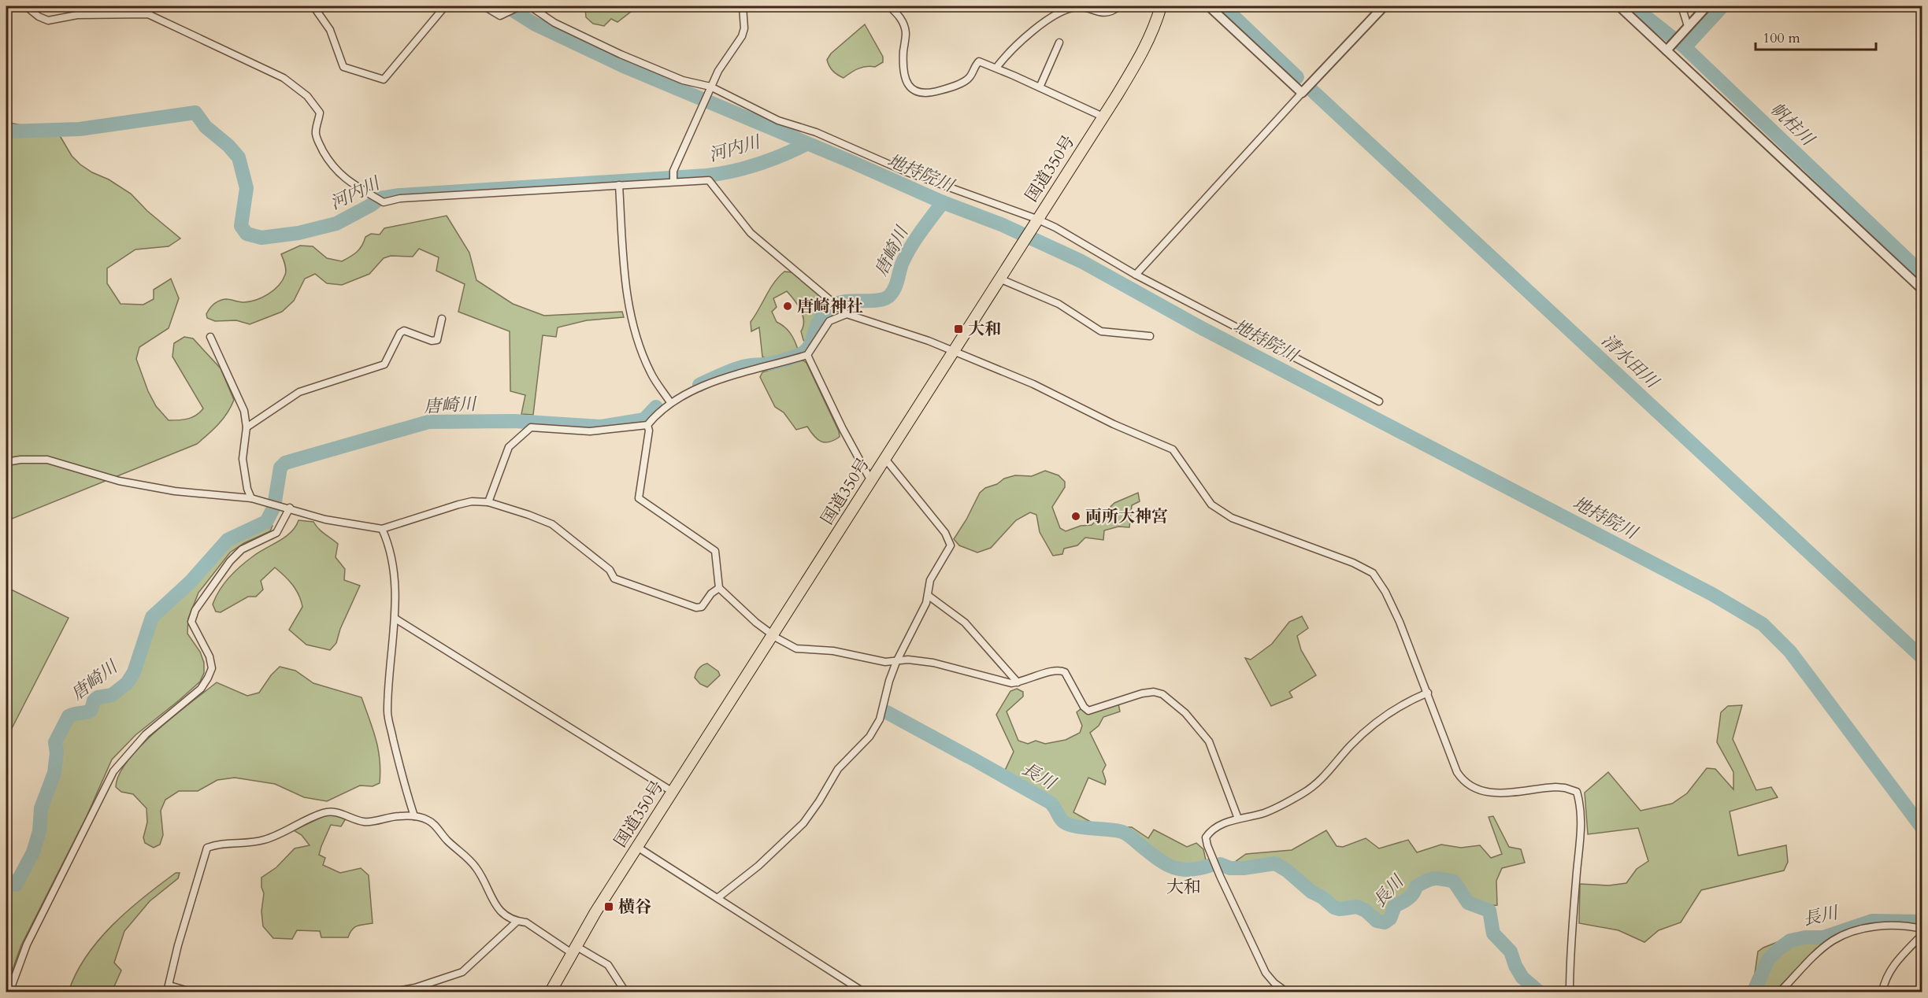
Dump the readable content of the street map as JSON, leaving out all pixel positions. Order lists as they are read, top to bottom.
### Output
{
  "streets": {
    "highway": ["国道350号"]
  },
  "districts": ["大和"],
  "water": [
    "帆柱川",
    "河内川",
    "地持院川",
    "唐崎川",
    "清水田川",
    "長川"
  ],
  "places": {
    "other": ["唐崎神社", "両所大神宮"],
    "transit": ["大和", "横谷"]
  },
  "scale_bar": "100 m"
}
